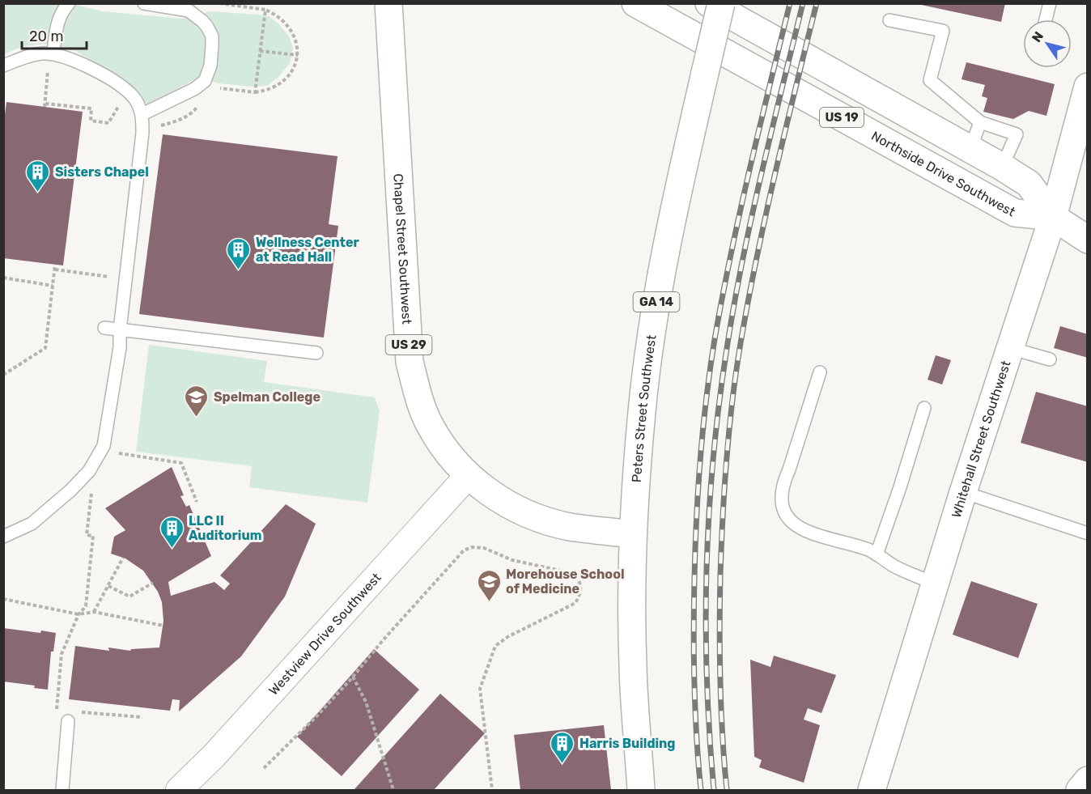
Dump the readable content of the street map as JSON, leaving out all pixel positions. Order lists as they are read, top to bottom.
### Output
{
  "streets": {
    "main road": [
      "US 19",
      "Northside Drive Southwest",
      "Chapel Street Southwest",
      "GA 14",
      "US 29",
      "Peters Street Southwest",
      "Whitehall Street Southwest"
    ],
    "street": ["Westview Drive Southwest"]
  },
  "crossings": [
    ["Northside Drive Southwest", "Whitehall Street Southwest"],
    ["Chapel Street Southwest", "Peters Street Southwest"],
    ["Chapel Street Southwest", "Westview Drive Southwest"]
  ],
  "places": {
    "building": [
      "Sisters Chapel",
      "Wellness Center at Read Hall",
      "LLC II Auditorium",
      "Harris Building"
    ],
    "school or university": ["Spelman College", "Morehouse School of Medicine"]
  },
  "scale_bar": "20 m",
  "north": "top left"
}
